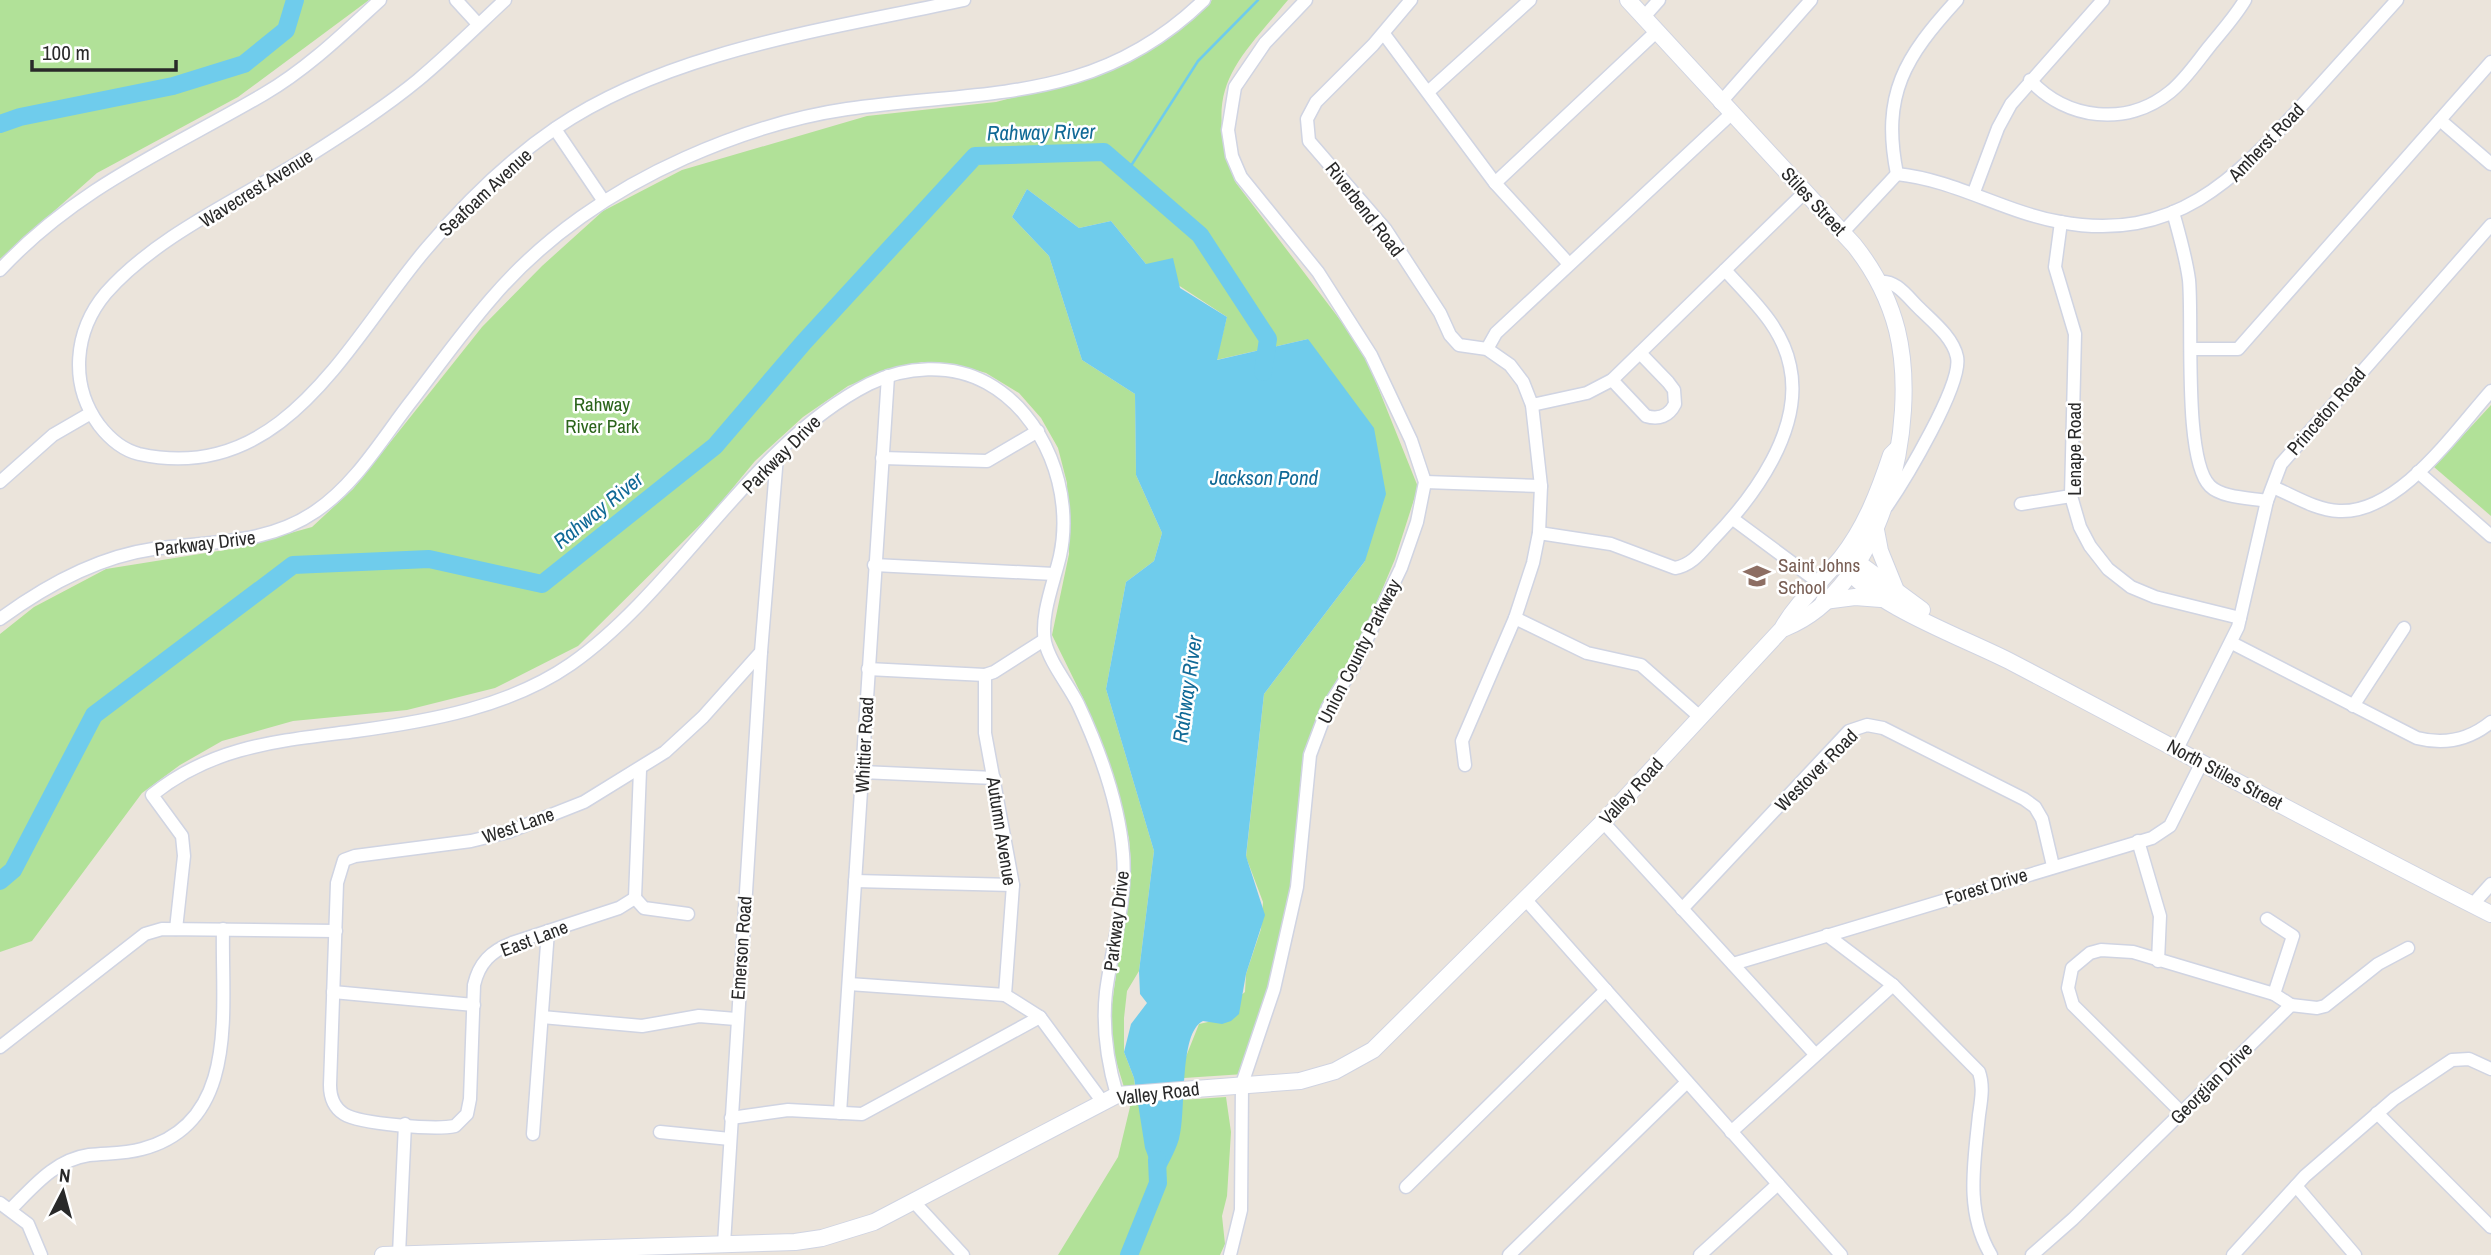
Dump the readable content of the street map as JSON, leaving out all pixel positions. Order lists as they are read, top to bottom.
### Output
{
  "streets": {
    "street": [
      "Amherst Road",
      "Wavecrest Avenue",
      "Seafoam Avenue",
      "Stiles Street",
      "Riverbend Road",
      "Princeton Road",
      "Lenape Road",
      "Parkway Drive",
      "Union County Parkway",
      "Whittier Road",
      "Westover Road",
      "North Stiles Street",
      "Valley Road",
      "West Lane",
      "Autumn Avenue",
      "Forest Drive",
      "East Lane",
      "Emerson Road",
      "Georgian Drive"
    ]
  },
  "crossings": [
    ["Amherst Road", "Lenape Road"],
    ["Wavecrest Avenue", "Seafoam Avenue"],
    ["Stiles Street", "North Stiles Street"],
    ["Stiles Street", "Valley Road"],
    ["Princeton Road", "Lenape Road"],
    ["Princeton Road", "North Stiles Street"],
    ["Parkway Drive", "Whittier Road"],
    ["Parkway Drive", "Valley Road"],
    ["Union County Parkway", "Valley Road"],
    ["Westover Road", "Forest Drive"],
    ["North Stiles Street", "Valley Road"],
    ["North Stiles Street", "Forest Drive"],
    ["Valley Road", "Emerson Road"],
    ["West Lane", "East Lane"],
    ["West Lane", "Emerson Road"]
  ],
  "water": ["Rahway River", "Jackson Pond"],
  "parks": ["Rahway River Park"],
  "places": {
    "school or university": ["Saint Johns School"]
  },
  "scale_bar": "100 m",
  "north": "top"
}
